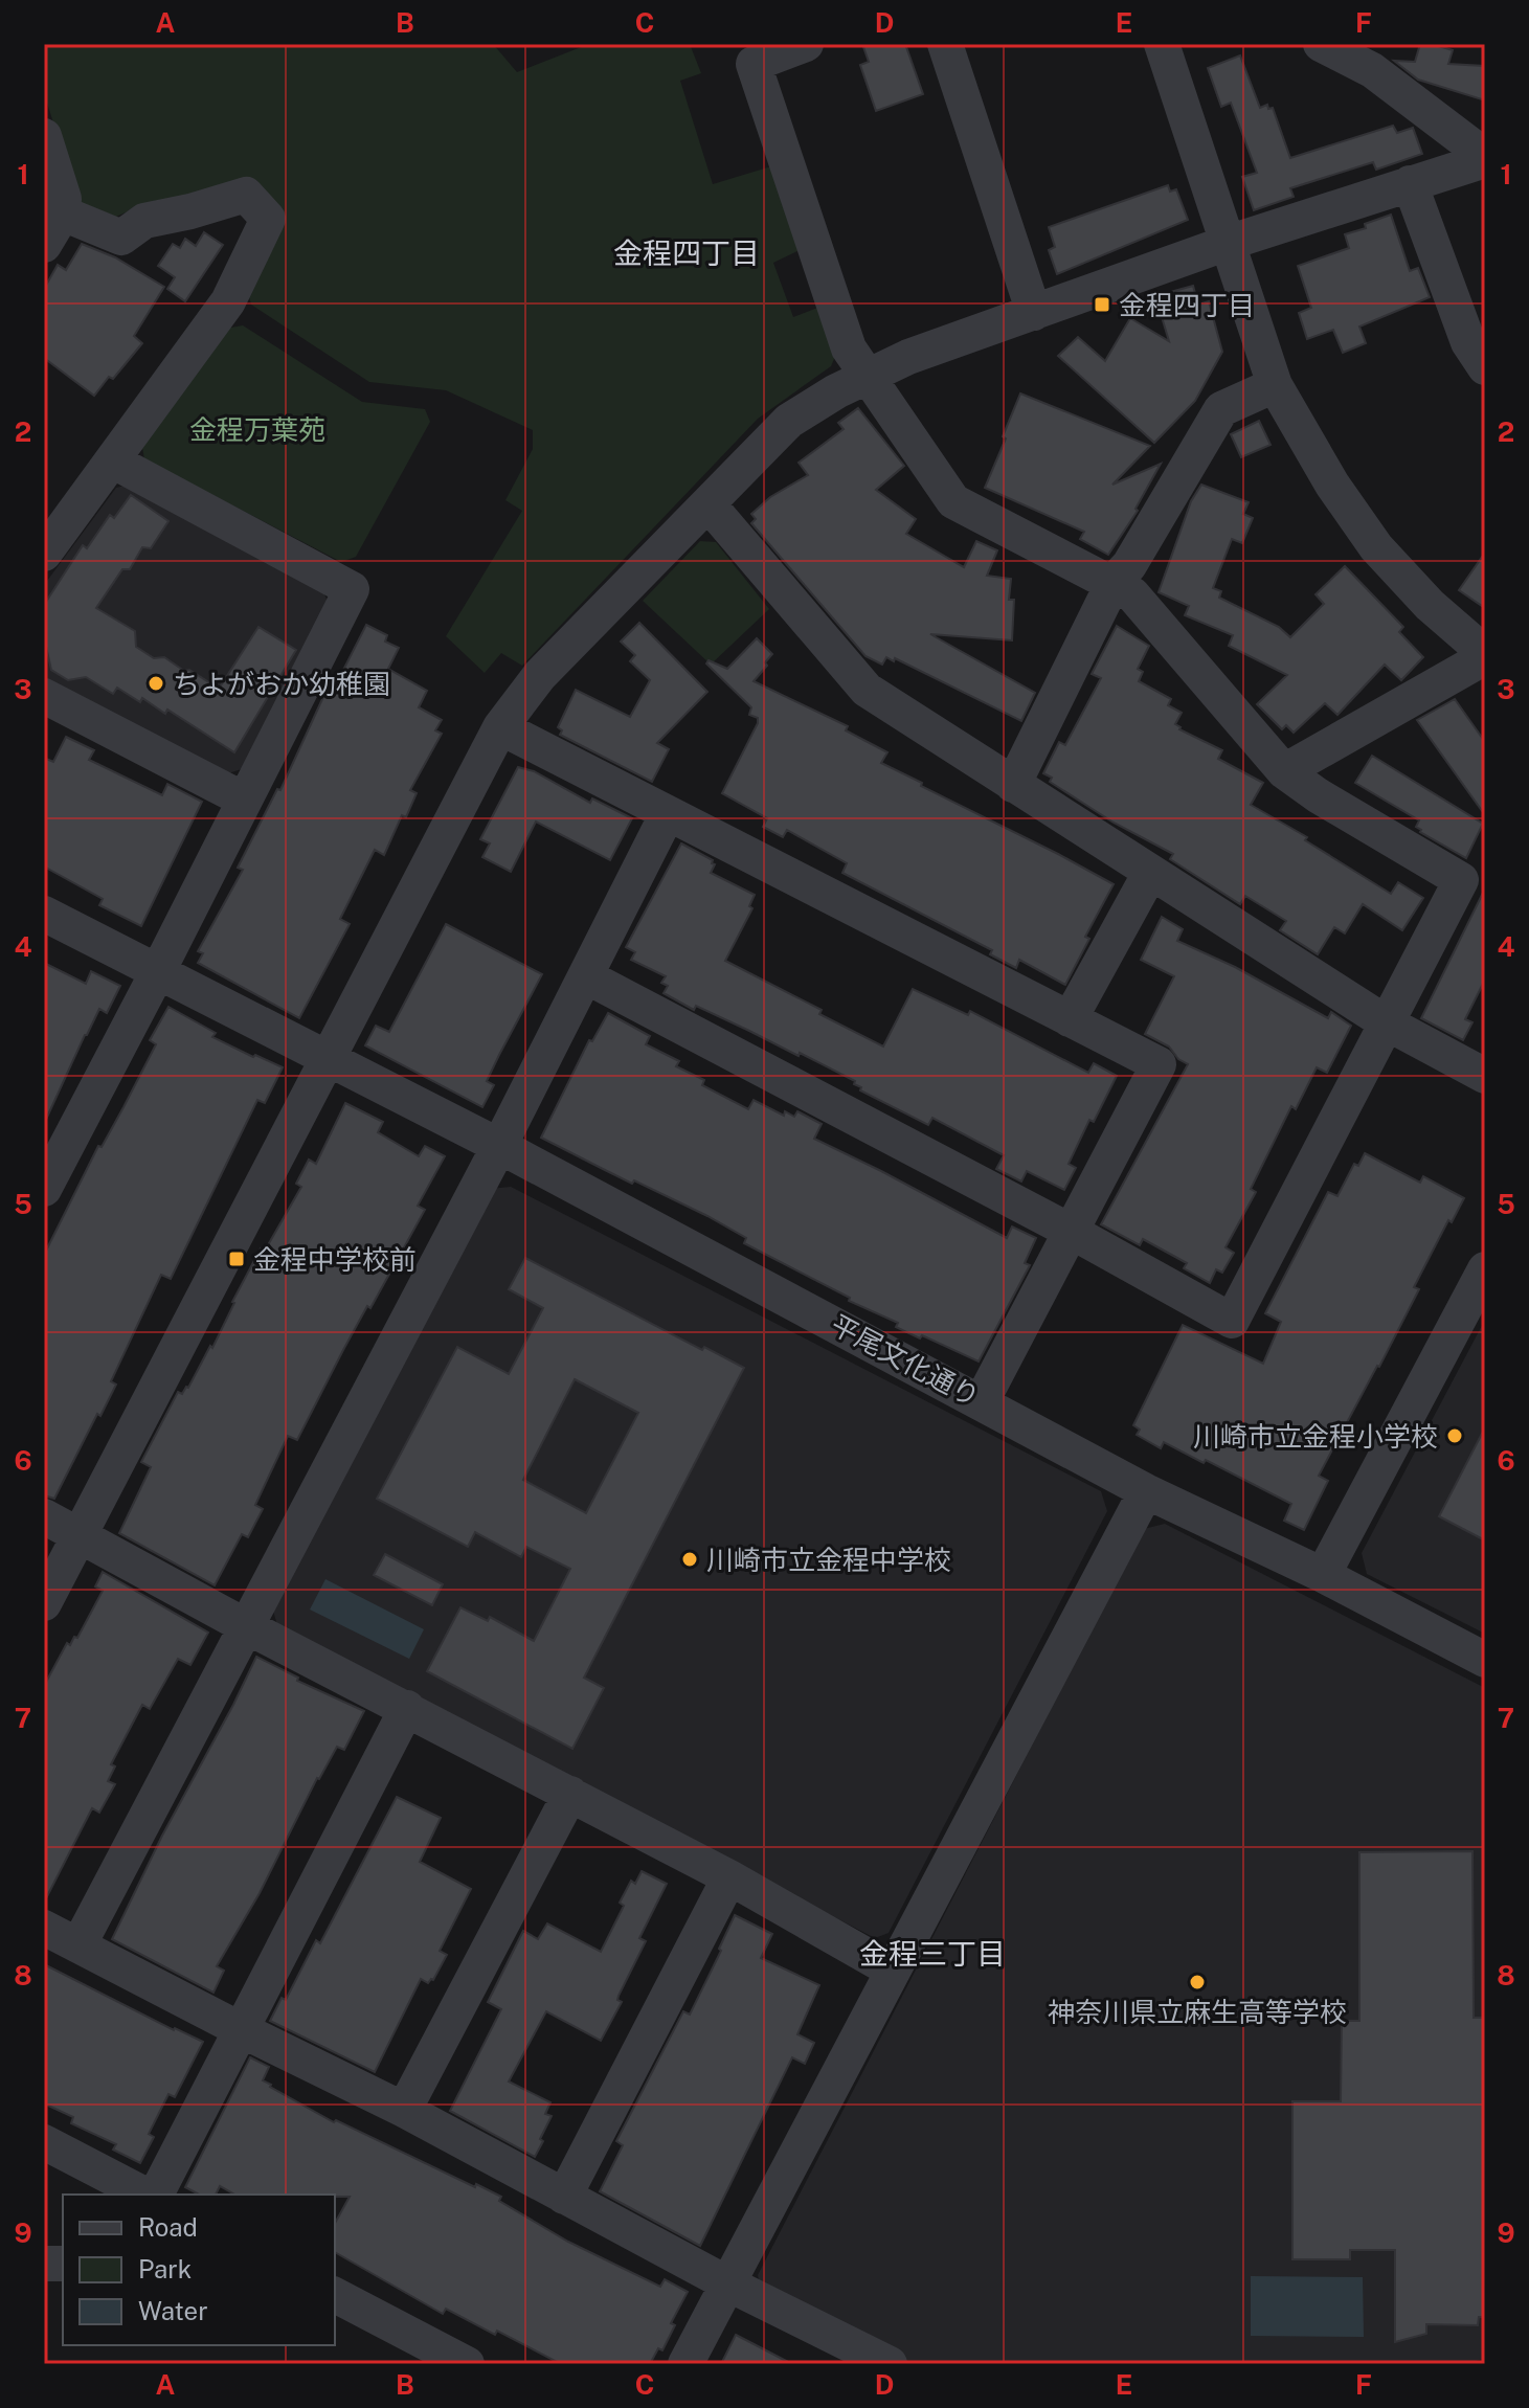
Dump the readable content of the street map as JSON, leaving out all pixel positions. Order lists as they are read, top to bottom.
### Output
{
  "streets": {
    "street": ["平尾文化通り"]
  },
  "districts": ["金程四丁目", "金程三丁目"],
  "parks": ["金程万葉苑"],
  "places": {
    "transit": ["金程四丁目", "金程中学校前"],
    "other": [
      "ちよがおか幼稚園",
      "川崎市立金程小学校",
      "川崎市立金程中学校",
      "神奈川県立麻生高等学校"
    ]
  },
  "legend": ["Road", "Park", "Water"],
  "grid": {
    "columns": [
      "A",
      "B",
      "C",
      "D",
      "E",
      "F"
    ],
    "rows": [
      "1",
      "2",
      "3",
      "4",
      "5",
      "6",
      "7",
      "8",
      "9"
    ]
  }
}
